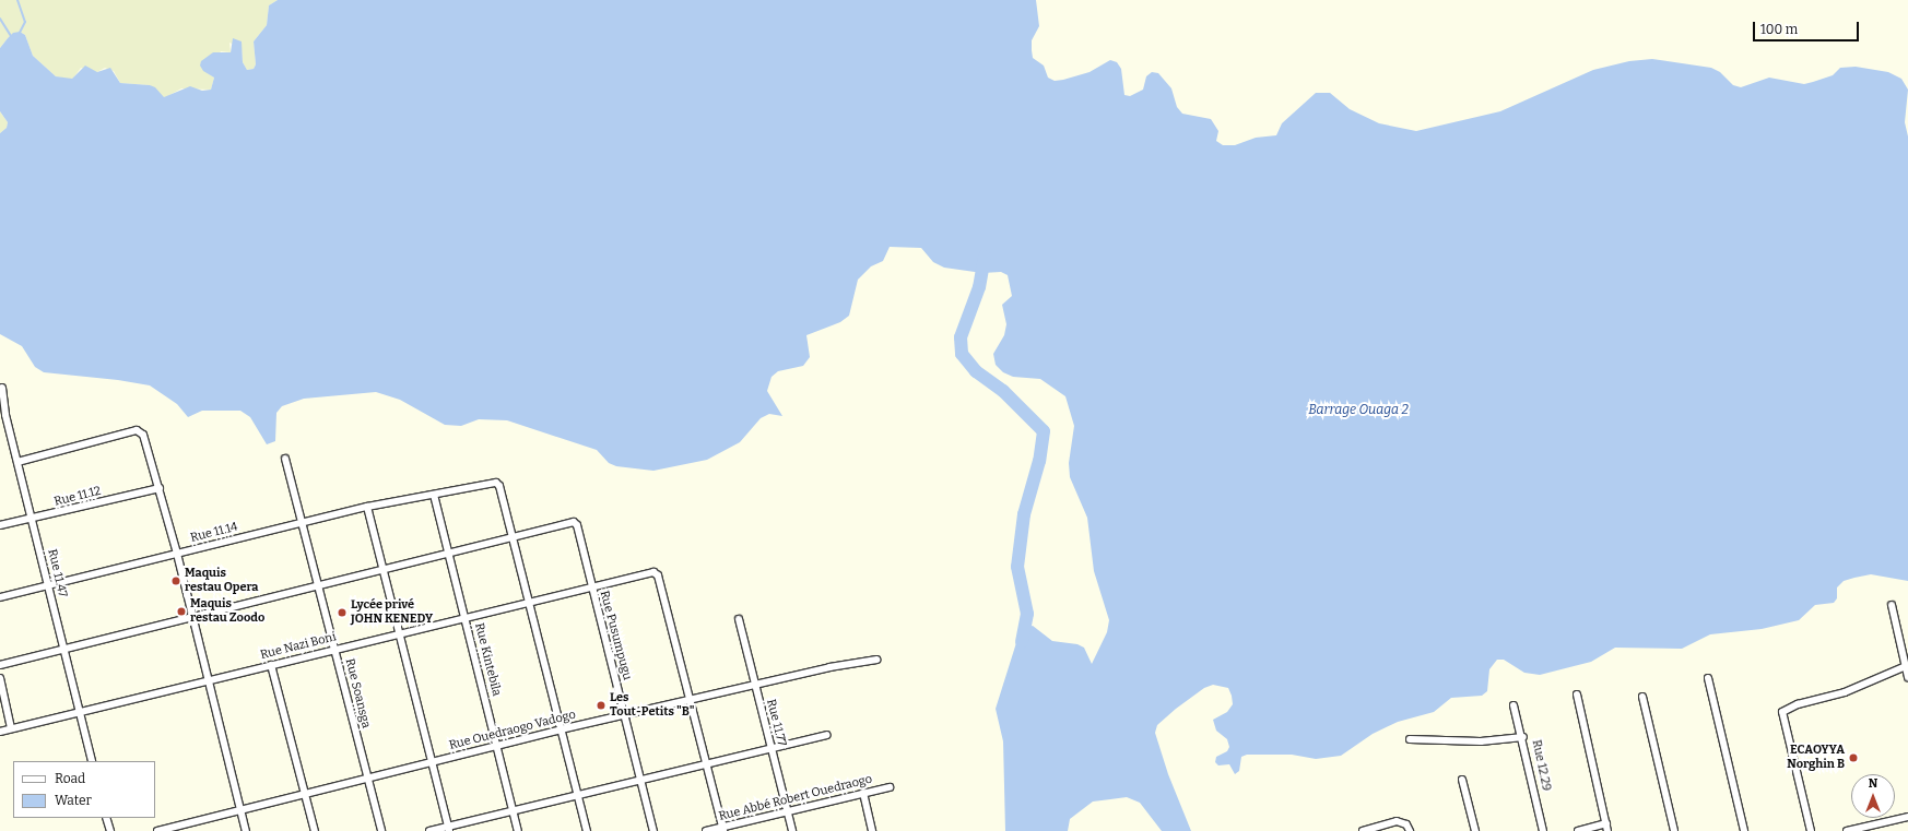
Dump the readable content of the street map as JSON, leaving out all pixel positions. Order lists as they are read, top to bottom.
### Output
{
  "streets": {
    "street": [
      "Rue 11.12",
      "Rue 11.14",
      "Rue 11.47",
      "Rue Pusumpugu",
      "Rue Nazi Boni",
      "Rue Kintebila",
      "Rue Soansga",
      "Rue 11.77",
      "Rue Ouedraogo Vadogo",
      "Rue 12.29",
      "Rue Abbé Robert Ouedraogo"
    ]
  },
  "crossings": [
    ["Rue 11.12", "Rue 11.47"],
    ["Rue 11.14", "Rue 11.47"],
    ["Rue 11.14", "Rue Pusumpugu"],
    ["Rue 11.14", "Rue Kintebila"],
    ["Rue 11.14", "Rue Soansga"],
    ["Rue 11.47", "Rue Nazi Boni"],
    ["Rue Pusumpugu", "Rue Nazi Boni"],
    ["Rue Pusumpugu", "Rue Ouedraogo Vadogo"],
    ["Rue Nazi Boni", "Rue Kintebila"],
    ["Rue Nazi Boni", "Rue Soansga"],
    ["Rue Nazi Boni", "Rue Ouedraogo Vadogo"],
    ["Rue Kintebila", "Rue Ouedraogo Vadogo"],
    ["Rue Soansga", "Rue Ouedraogo Vadogo"],
    ["Rue 11.77", "Rue Ouedraogo Vadogo"],
    ["Rue 11.77", "Rue Abbé Robert Ouedraogo"]
  ],
  "water": ["Barrage Ouaga 2"],
  "places": [
    "Maquis restau Opera",
    "Maquis restau Zoodo",
    "Lycée privé JOHN KENEDY",
    "Les Tout-Petits \"B\"",
    "ECAOYYA Norghin B"
  ],
  "legend": ["Road", "Water"],
  "scale_bar": "100 m",
  "north": "top"
}
